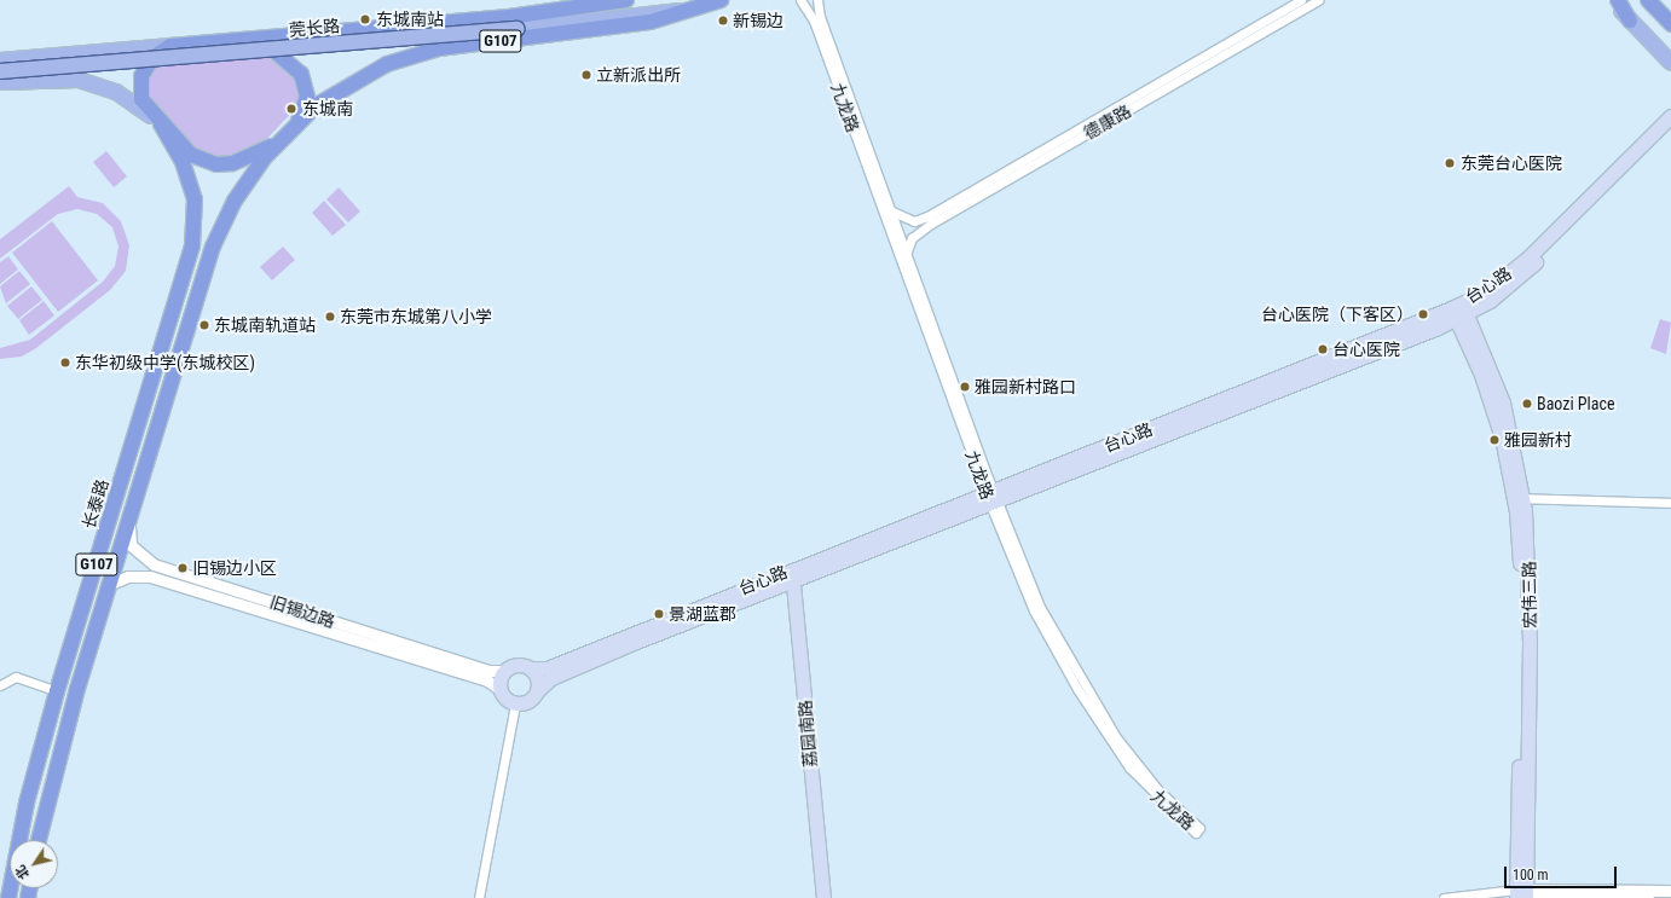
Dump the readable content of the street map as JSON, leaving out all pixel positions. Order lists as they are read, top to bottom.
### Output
{
  "streets": {
    "highway": ["莞长路", "G107", "长泰路"],
    "main road": ["台心路", "宏伟三路", "荔园南路"],
    "street": ["九龙路", "德康路", "旧锡边路"]
  },
  "crossings": [
    ["莞长路", "G107"],
    ["莞长路", "长泰路"],
    ["G107", "长泰路"],
    ["G107", "旧锡边路"],
    ["九龙路", "德康路"],
    ["九龙路", "台心路"],
    ["台心路", "宏伟三路"],
    ["台心路", "旧锡边路"],
    ["台心路", "荔园南路"]
  ],
  "places": [
    "东城南站",
    "新锡边",
    "立新派出所",
    "东城南",
    "东莞台心医院",
    "台心医院（下客区）",
    "东莞市东城第八小学",
    "东城南轨道站",
    "台心医院",
    "东华初级中学(东城校区)",
    "雅园新村路口",
    "Baozi Place",
    "雅园新村",
    "旧锡边小区",
    "景湖蓝郡"
  ],
  "scale_bar": "100 m",
  "north": "bottom left"
}
